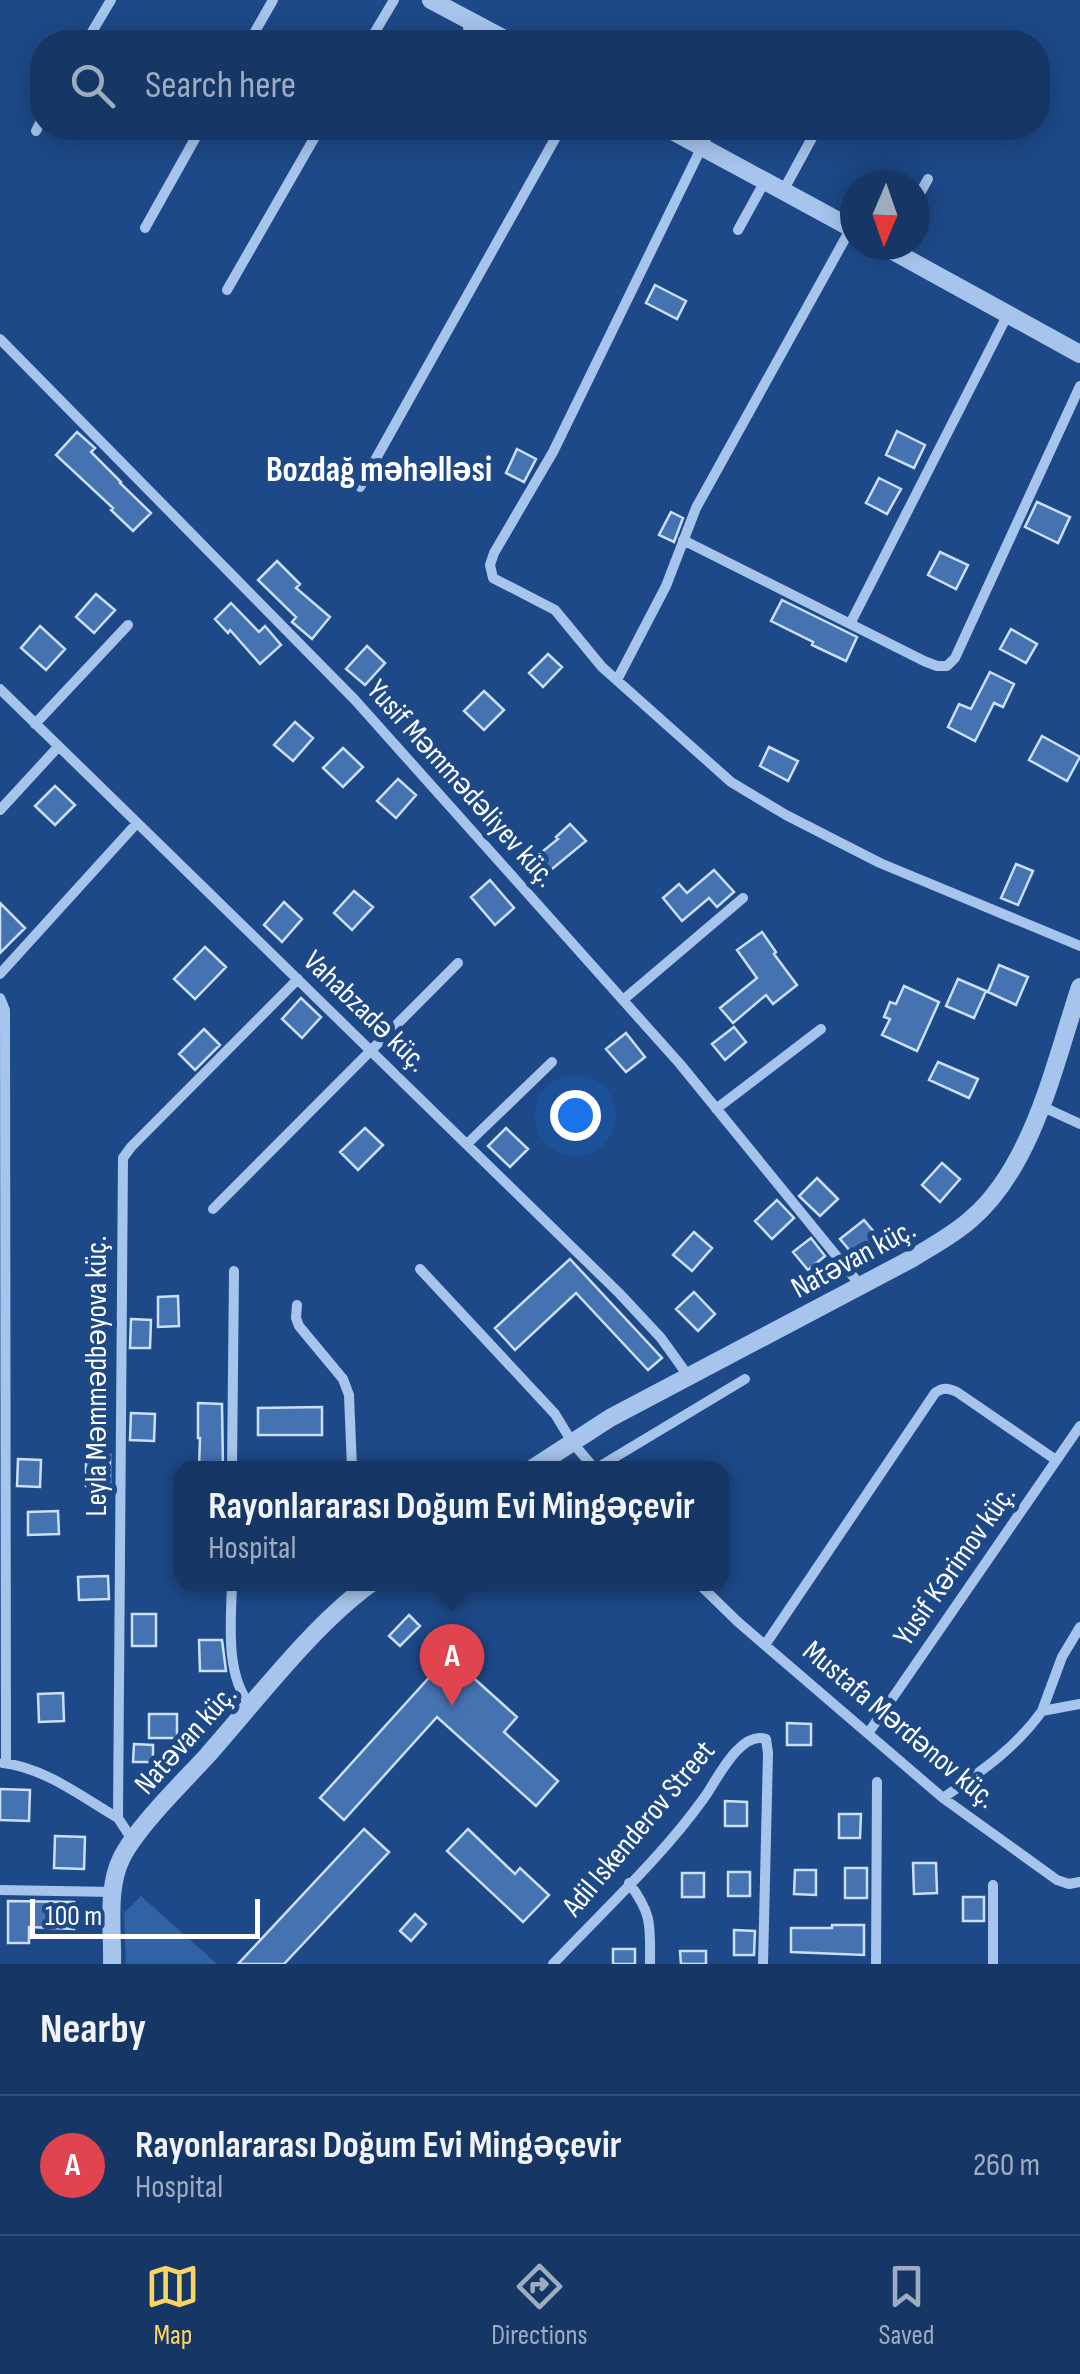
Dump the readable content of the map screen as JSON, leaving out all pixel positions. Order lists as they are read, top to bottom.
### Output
{
  "streets": {
    "street": [
      "Yusif Məmmədəliyev küç.",
      "Vahabzadə küç.",
      "Natəvan küç.",
      "Leyla Məmmədbəyova küç.",
      "Yusif Kərimov küç.",
      "Mustafa Mərdənov küç.",
      "Adil Iskenderov Street"
    ]
  },
  "crossings": [
    ["Yusif Məmmədəliyev küç.", "Natəvan küç."],
    ["Vahabzadə küç.", "Natəvan küç."],
    ["Vahabzadə küç.", "Leyla Məmmədbəyova küç."],
    ["Yusif Kərimov küç.", "Mustafa Mərdənov küç."]
  ],
  "districts": ["Bozdağ məhəlləsi"],
  "scale_bar": "100 m",
  "north": "bottom",
  "page": {
    "search": "Search here",
    "popup": ["Rayonlararası Doğum Evi Mingəçevir", "Hospital"],
    "pins": "A",
    "scale": "100 m",
    "heading": "Nearby",
    "list": [
      {
        "mark": "A",
        "name": "Rayonlararası Doğum Evi Mingəçevir",
        "note": "Hospital",
        "value": "260 m"
      }
    ],
    "nav": ["Map", "Directions", "Saved"]
  }
}
